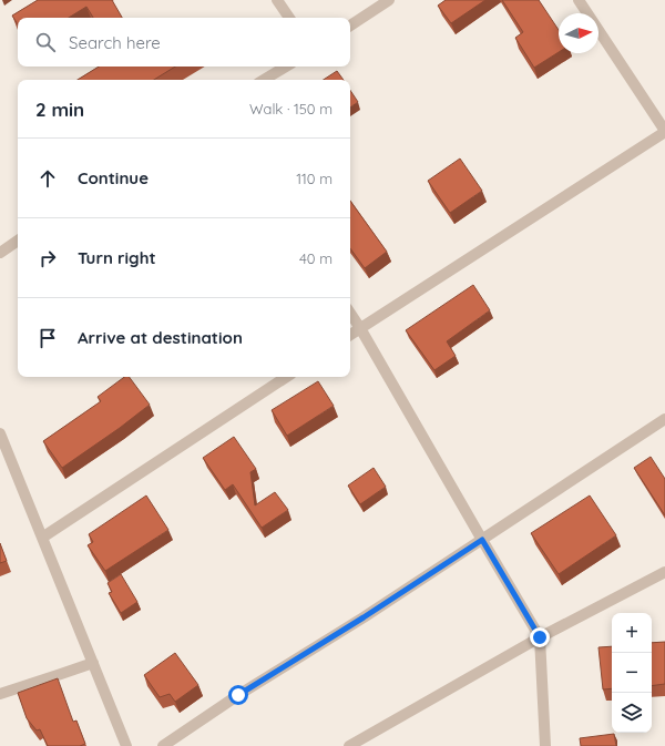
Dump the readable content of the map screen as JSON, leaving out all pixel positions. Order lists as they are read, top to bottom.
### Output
{
  "north": "right",
  "page": {
    "search": "Search here",
    "heading": ["2 min", "Walk · 150 m"],
    "list": [
      ["Continue", "110 m"],
      ["Turn right", "40 m"],
      "Arrive at destination"
    ],
    "map_buttons": ["+", "−"]
  }
}
